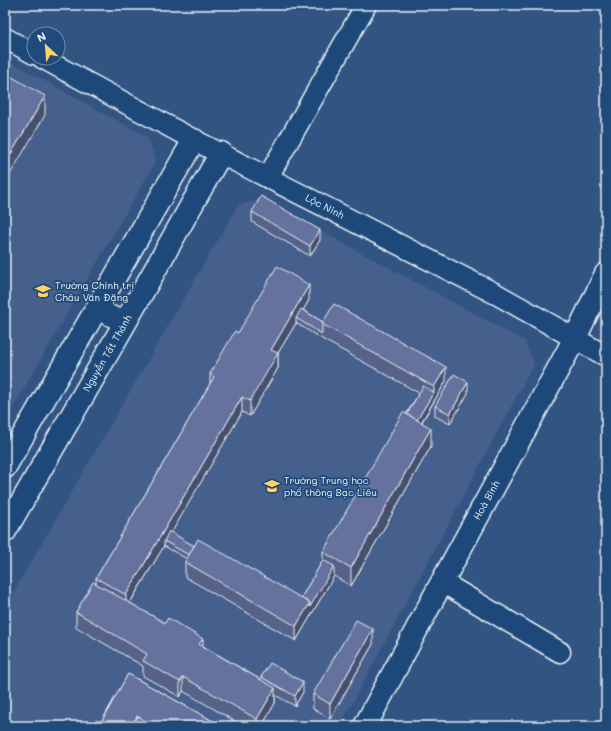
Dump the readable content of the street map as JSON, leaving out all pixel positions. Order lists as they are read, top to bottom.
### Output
{
  "streets": {
    "street": ["Lộc Ninh", "Nguyễn Tất Thành", "Hoà Bình"]
  },
  "crossings": [
    ["Lộc Ninh", "Nguyễn Tất Thành"],
    ["Lộc Ninh", "Hoà Bình"]
  ],
  "places": {
    "school or university": ["Trường Chính trị Châu Văn Đặng", "Trường Trung học phổ thông Bạc Liêu"]
  },
  "north": "top left"
}
